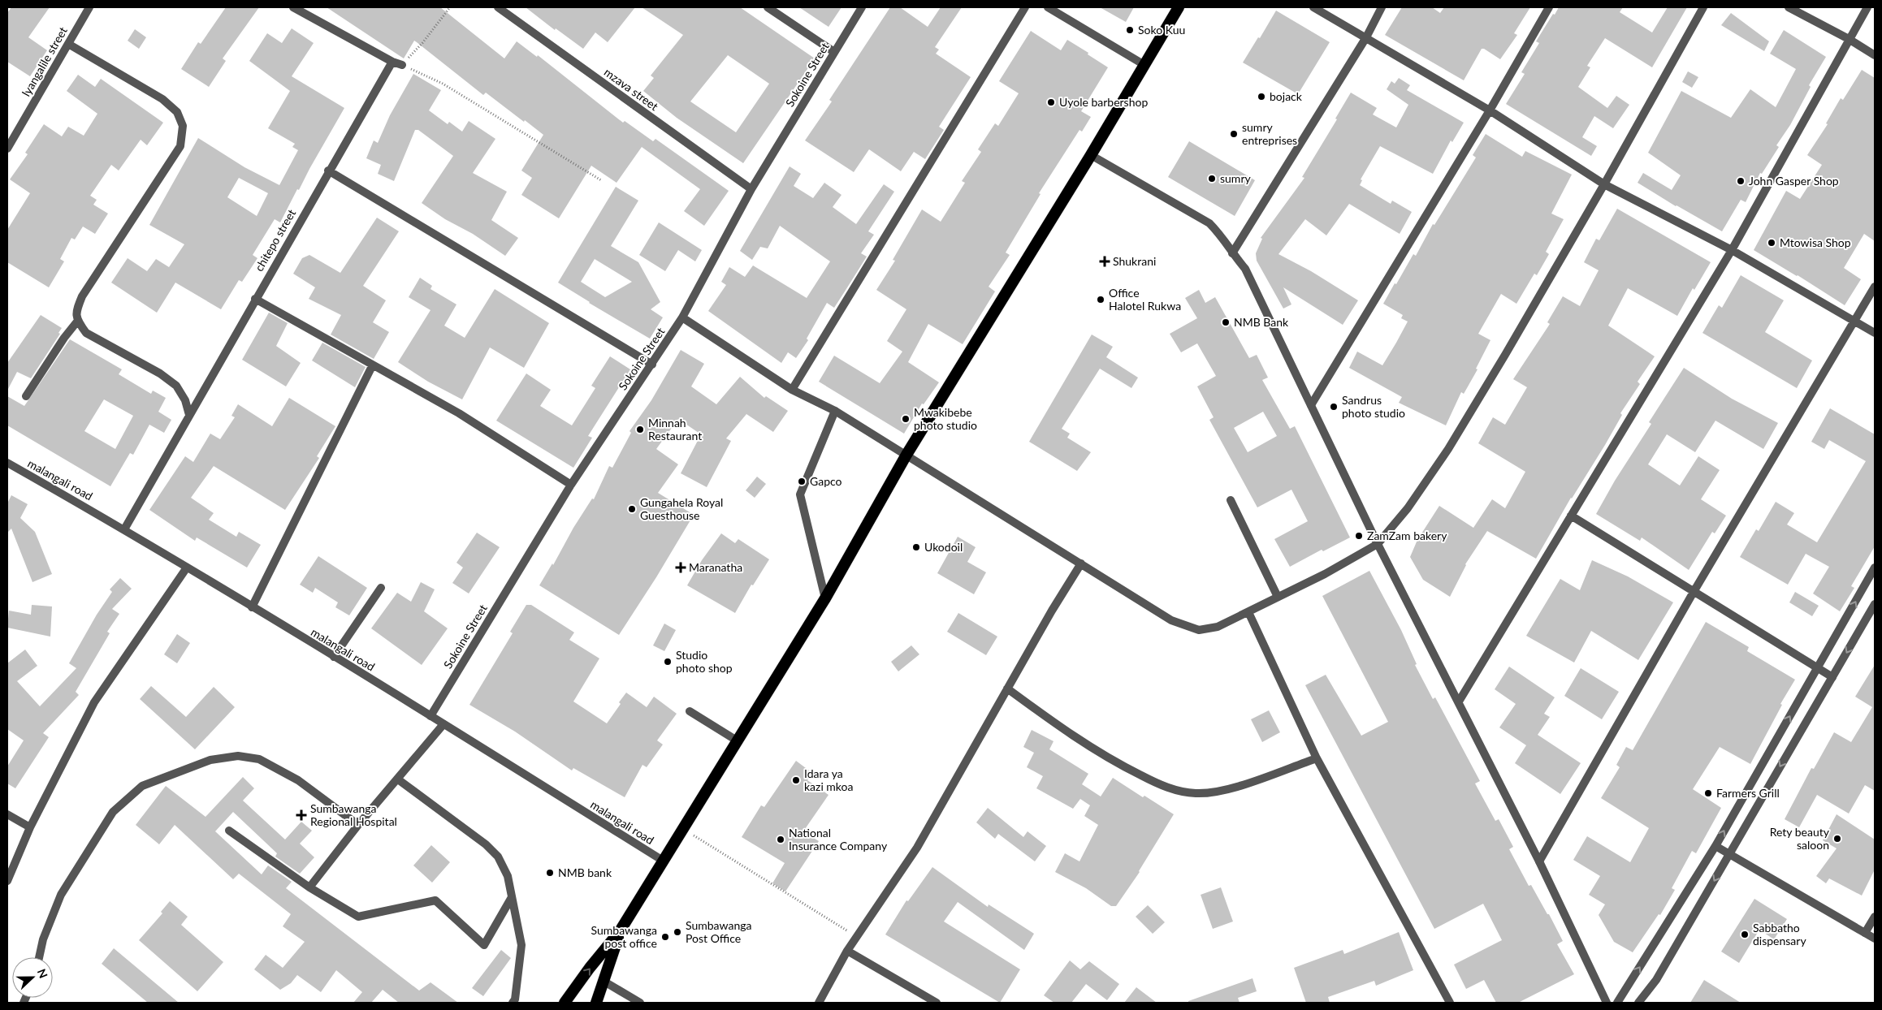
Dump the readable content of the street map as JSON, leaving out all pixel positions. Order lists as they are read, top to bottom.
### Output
{
  "streets": {
    "street": [
      "lyangalile street",
      "Sokoine Street",
      "mzava street",
      "chitepo street",
      "malangali road"
    ]
  },
  "crossings": [
    ["Sokoine Street", "mzava street"],
    ["Sokoine Street", "malangali road"],
    ["chitepo street", "malangali road"]
  ],
  "places": {
    "other": [
      "Soko Kuu",
      "bojack",
      "Uyole barbershop",
      "sumry entreprises",
      "sumry",
      "John Gasper Shop",
      "Mtowisa Shop",
      "Office Halotel Rukwa",
      "NMB Bank",
      "Sandrus photo studio",
      "Mwakibebe photo studio",
      "Minnah Restaurant",
      "Gapco",
      "Gungahela Royal Guesthouse",
      "ZamZam bakery",
      "Ukodoil",
      "Studio photo shop",
      "Idara ya kazi mkoa",
      "Farmers Grill",
      "Rety beauty saloon",
      "National Insurance Company",
      "NMB bank",
      "Sumbawanga Post Office",
      "Sabbatho dispensary",
      "Sumbawanga post office"
    ],
    "health": ["Shukrani", "Maranatha", "Sumbawanga Regional Hospital"]
  },
  "north": "right"
}
